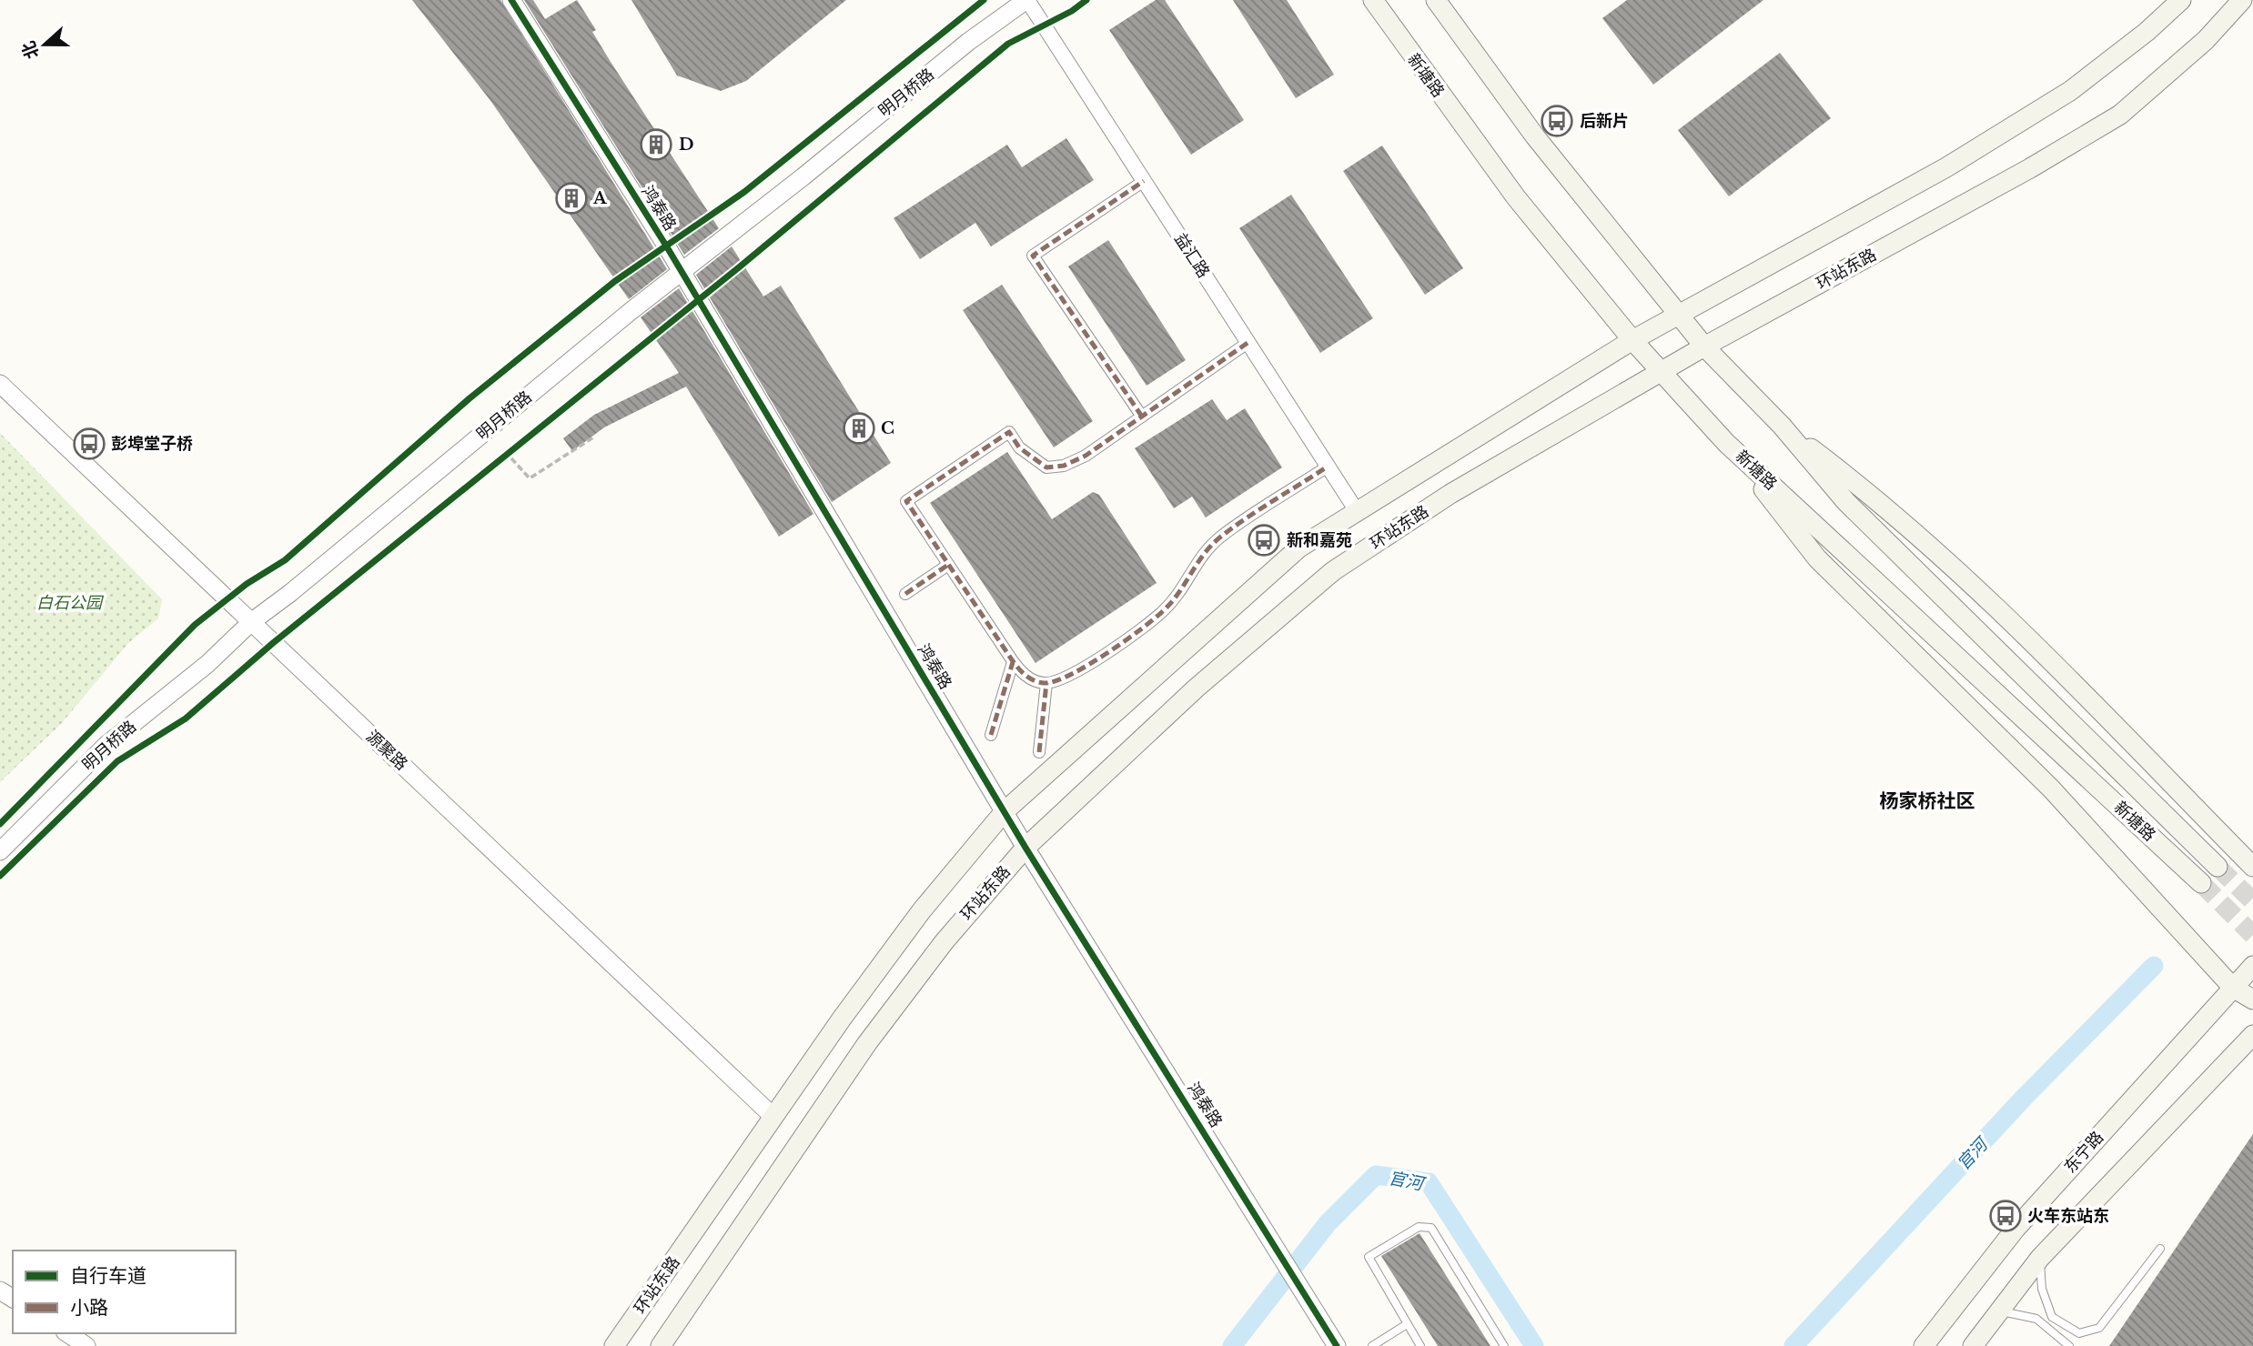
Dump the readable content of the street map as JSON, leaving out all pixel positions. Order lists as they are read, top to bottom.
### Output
{
  "streets": {
    "main road": ["新塘路", "环站东路", "东宁路"],
    "street": [
      "明月桥路",
      "鸿泰路",
      "益汇路",
      "源聚路"
    ]
  },
  "crossings": [
    ["新塘路", "环站东路"],
    ["明月桥路", "鸿泰路"],
    ["明月桥路", "益汇路"],
    ["明月桥路", "源聚路"],
    ["鸿泰路", "环站东路"],
    ["益汇路", "环站东路"],
    ["环站东路", "源聚路"]
  ],
  "districts": ["杨家桥社区"],
  "water": ["官河"],
  "parks": ["白石公园"],
  "places": {
    "bus stop": [
      "后新片",
      "彭埠堂子桥",
      "新和嘉苑",
      "火车东站东"
    ],
    "building": ["D", "A", "C"]
  },
  "legend": ["自行车道", "小路"],
  "north": "left"
}
